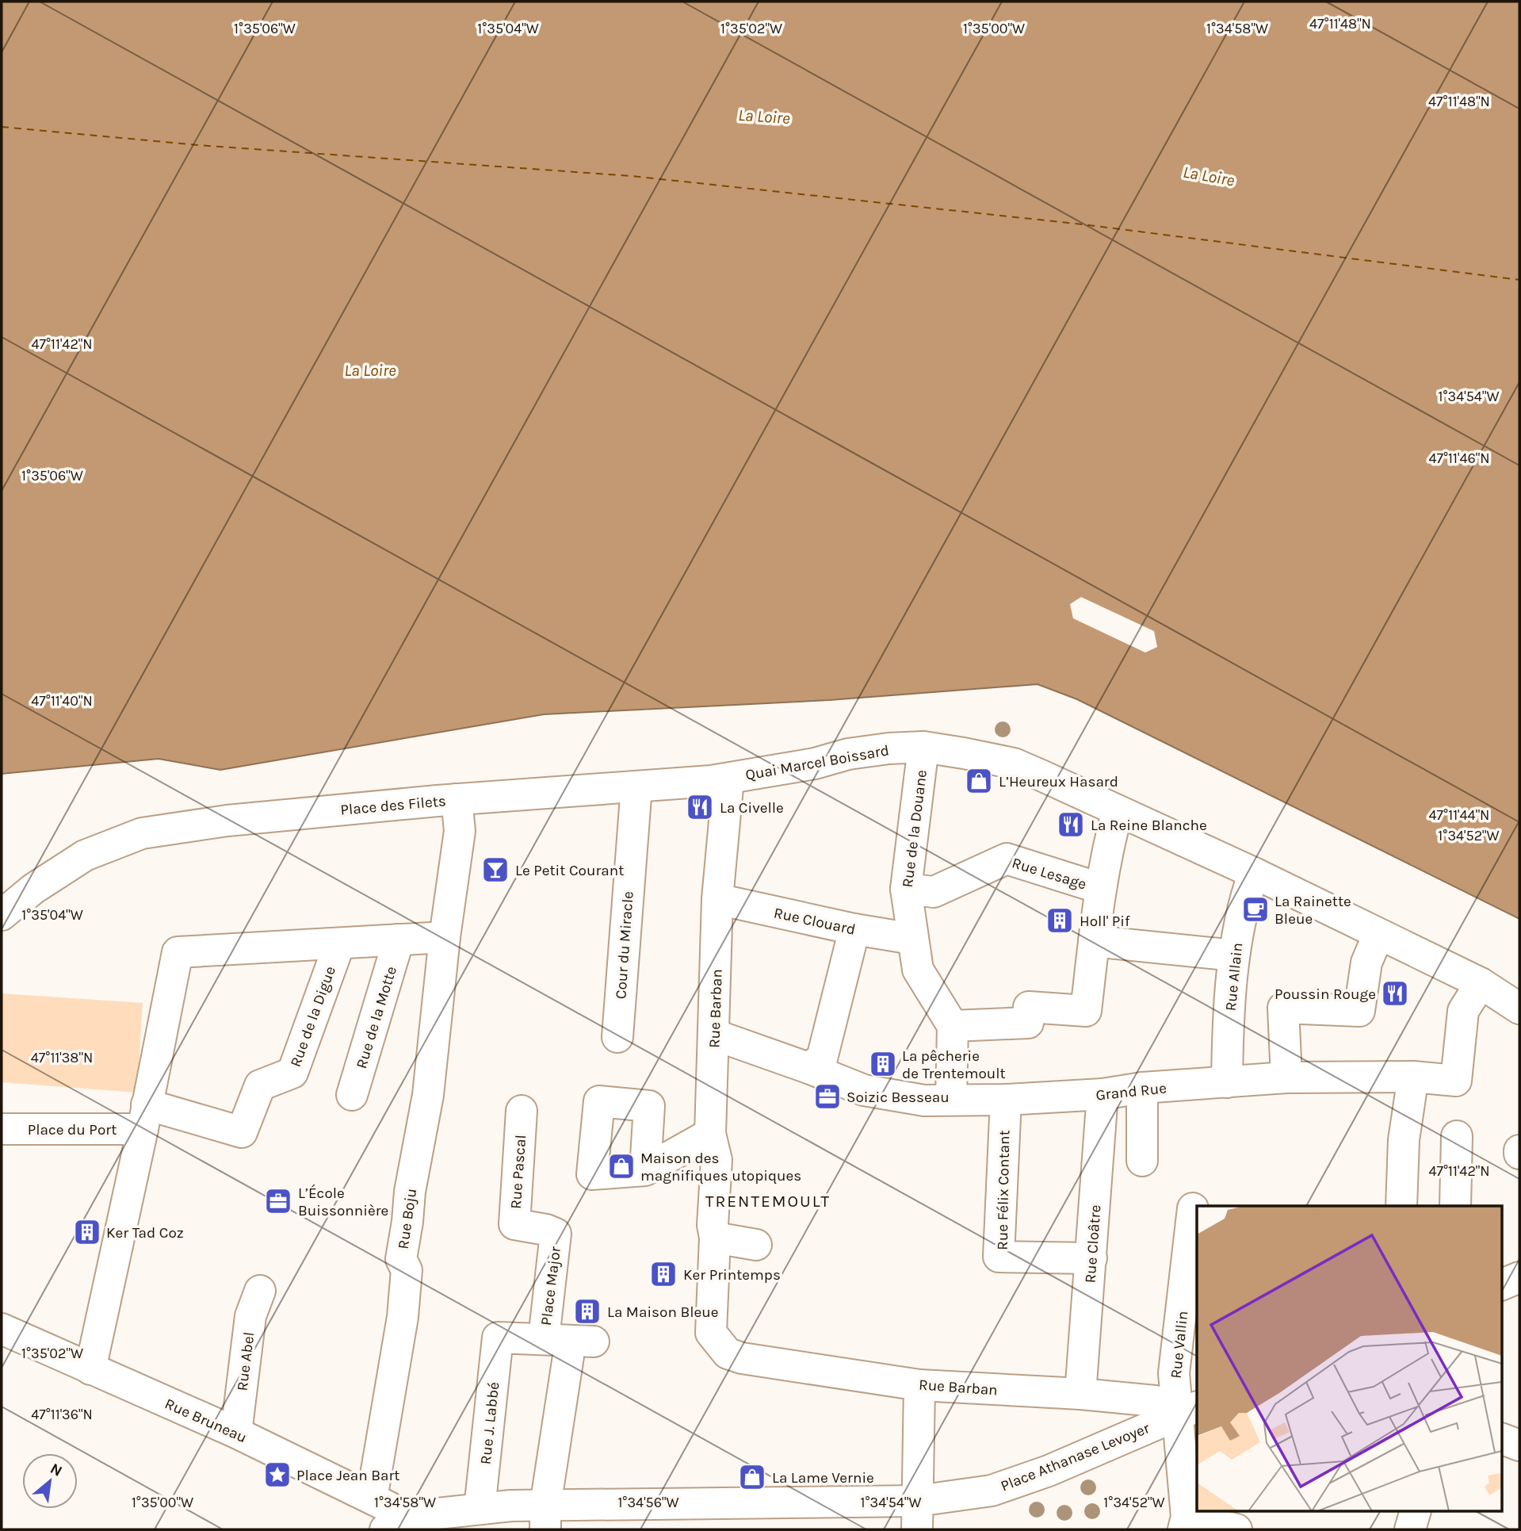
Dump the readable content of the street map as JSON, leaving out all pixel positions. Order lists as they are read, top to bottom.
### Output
{
  "streets": {
    "street": [
      "Quai Marcel Boissard",
      "Place des Filets",
      "Rue de la Douane",
      "Rue Lesage",
      "Rue Clouard",
      "Cour du Miracle",
      "Rue Allain",
      "Rue Barban",
      "Rue de la Digue",
      "Rue de la Motte",
      "Grand Rue",
      "Place du Port",
      "Rue Pascal",
      "Rue Félix Contant",
      "Rue Boju",
      "Rue Cloâtre",
      "Place Major",
      "Rue Vallin",
      "Rue Abel",
      "Rue Bruneau",
      "Rue J. Labbé",
      "Place Athanase Levoyer"
    ]
  },
  "crossings": [
    ["Quai Marcel Boissard", "Place des Filets"],
    ["Quai Marcel Boissard", "Rue de la Douane"],
    ["Quai Marcel Boissard", "Cour du Miracle"],
    ["Quai Marcel Boissard", "Rue Allain"],
    ["Quai Marcel Boissard", "Rue Barban"],
    ["Quai Marcel Boissard", "Grand Rue"],
    ["Place des Filets", "Rue Boju"],
    ["Rue de la Douane", "Rue Lesage"],
    ["Rue de la Douane", "Rue Clouard"],
    ["Rue Clouard", "Rue Barban"],
    ["Rue Allain", "Grand Rue"],
    ["Rue Barban", "Grand Rue"],
    ["Rue Barban", "Rue Cloâtre"],
    ["Rue Barban", "Rue Vallin"],
    ["Rue Barban", "Place Athanase Levoyer"],
    ["Rue de la Digue", "Place du Port"],
    ["Grand Rue", "Rue Félix Contant"],
    ["Grand Rue", "Rue Cloâtre"],
    ["Rue Pascal", "Place Major"],
    ["Rue Félix Contant", "Rue Cloâtre"],
    ["Rue Boju", "Rue Bruneau"],
    ["Place Major", "Rue J. Labbé"],
    ["Place Major", "Place Athanase Levoyer"],
    ["Rue Vallin", "Place Athanase Levoyer"],
    ["Rue Abel", "Rue Bruneau"],
    ["Rue Bruneau", "Place Athanase Levoyer"],
    ["Rue J. Labbé", "Place Athanase Levoyer"]
  ],
  "districts": ["TRENTEMOULT"],
  "water": ["La Loire"],
  "places": {
    "shop": ["L’Heureux Hasard", "Maison des magnifiques utopiques", "La Lame Vernie"],
    "restaurant": ["La Civelle", "La Reine Blanche", "Poussin Rouge"],
    "bar": ["Le Petit Courant"],
    "cafe": ["La Rainette Bleue"],
    "building": [
      "Holl' Pif",
      "La pêcherie de Trentemoult",
      "Ker Tad Coz",
      "Ker Printemps",
      "La Maison Bleue"
    ],
    "office": ["Soizic Besseau", "L’École Buissonnière"],
    "place": ["Place Jean Bart"]
  },
  "north": "top right",
  "coordinates": [
    "47°11'48\"N",
    "1°35'06\"W",
    "1°35'04\"W",
    "1°35'02\"W",
    "1°35'00\"W",
    "1°34'58\"W",
    "47°11'42\"N",
    "1°34'54\"W",
    "47°11'46\"N",
    "47°11'40\"N",
    "47°11'44\"N",
    "1°34'52\"W",
    "47°11'38\"N",
    "47°11'36\"N",
    "1°34'56\"W"
  ]
}
